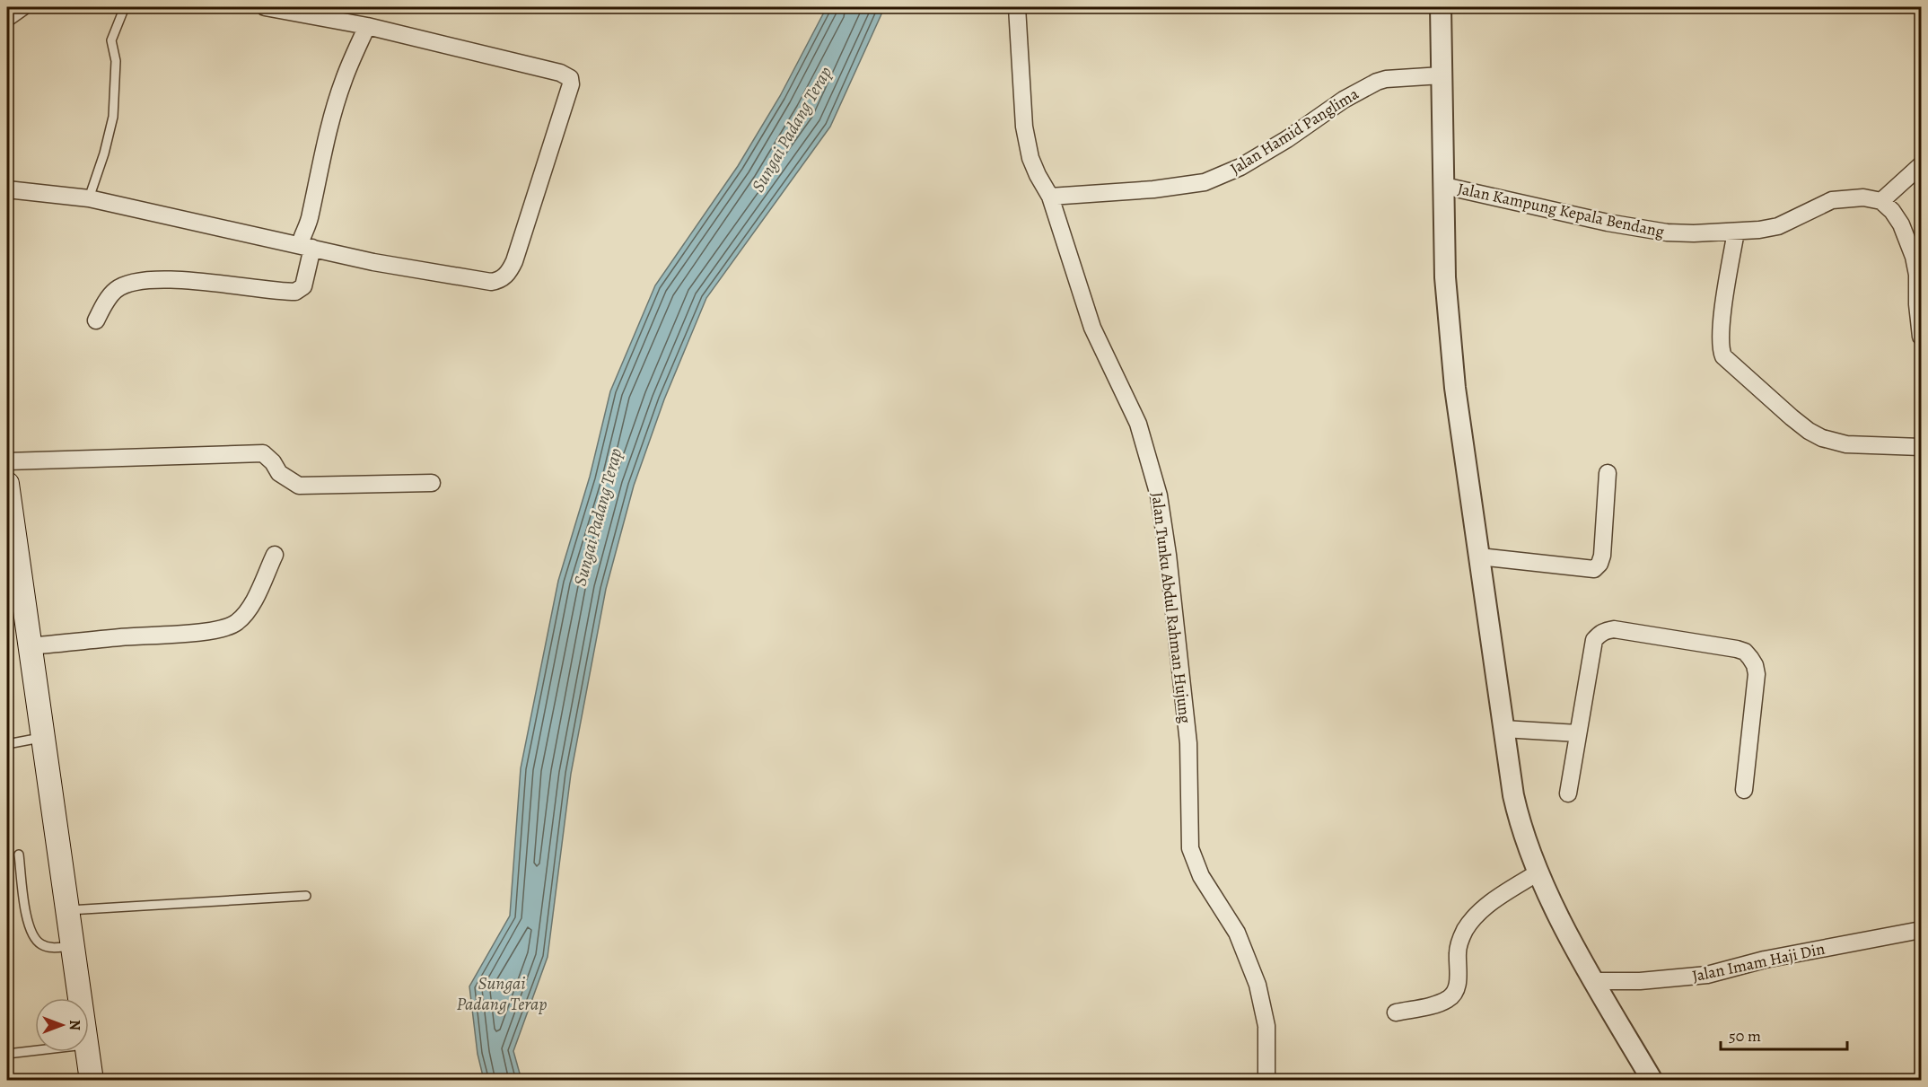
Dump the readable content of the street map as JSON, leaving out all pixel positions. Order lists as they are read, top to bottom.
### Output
{
  "streets": {
    "street": [
      "Jalan Hamid Panglima",
      "Jalan Kampung Kepala Bendang",
      "Jalan Tunku Abdul Rahman Hujung",
      "Jalan Imam Haji Din"
    ]
  },
  "crossings": [
    ["Jalan Hamid Panglima", "Jalan Tunku Abdul Rahman Hujung"]
  ],
  "water": ["Sungai Padang Terap"],
  "scale_bar": "50 m",
  "north": "right"
}
